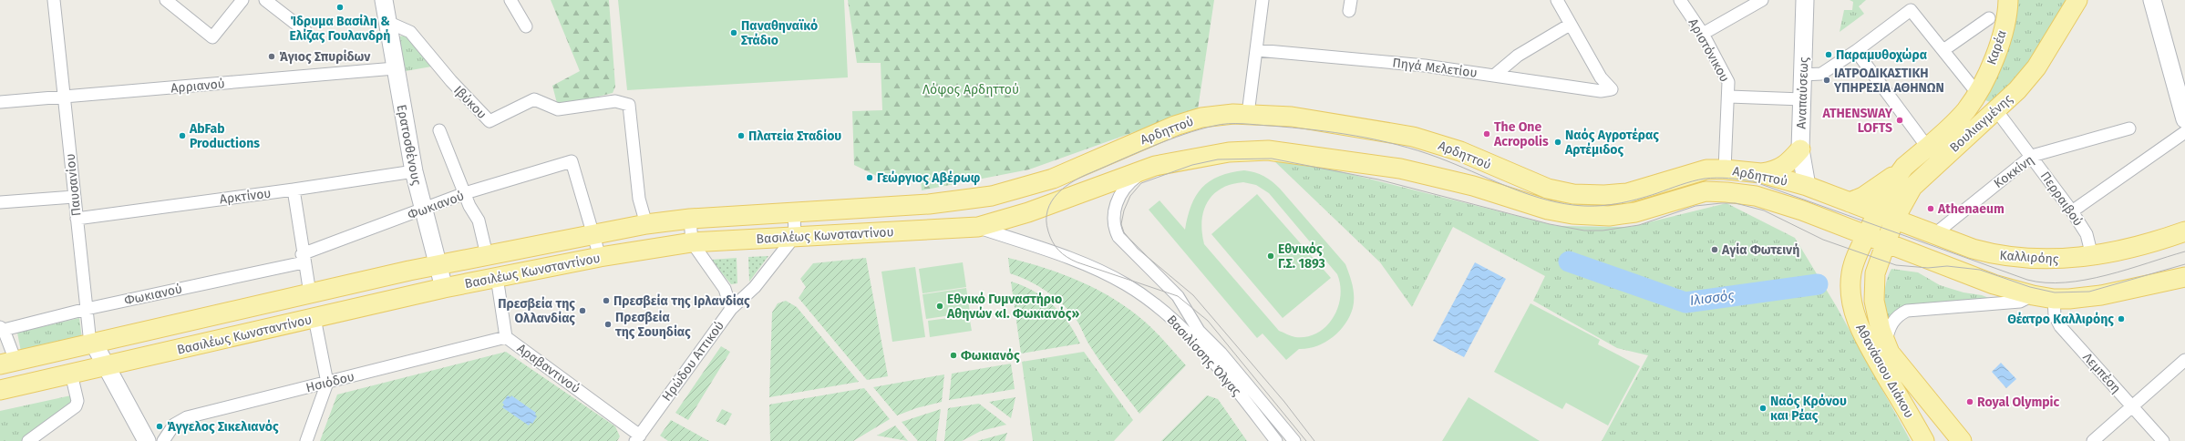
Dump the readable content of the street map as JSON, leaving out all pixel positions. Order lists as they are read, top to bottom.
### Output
{
  "streets": {
    "main road": [
      "Καρέα",
      "Βουλιαγμένης",
      "Αρδηττού",
      "Βασιλέως Κωνσταντίνου",
      "Καλλιρόης",
      "Αθανάσιου Διάκου"
    ],
    "street": [
      "Αριστόνικου",
      "Πηγά Μελετίου",
      "Αρριανού",
      "Αναπαύσεως",
      "Ιβύκου",
      "Ερατοσθένους",
      "Κοκκίνη",
      "Παυσανίου",
      "Αρκτίνου",
      "Περραιβού",
      "Φωκιανού",
      "Βασιλίσσης Όλγας",
      "Ηρώδου Αττικού",
      "Αραβαντινού",
      "Λεμπέση",
      "Ησιόδου"
    ]
  },
  "crossings": [
    ["Καρέα", "Βουλιαγμένης"],
    ["Αριστόνικου", "Αρδηττού"],
    ["Αρριανού", "Ερατοσθένους"],
    ["Αρριανού", "Παυσανίου"],
    ["Αναπαύσεως", "Αρδηττού"],
    ["Ιβύκου", "Ερατοσθένους"],
    ["Ιβύκου", "Βασιλέως Κωνσταντίνου"],
    ["Βουλιαγμένης", "Αρδηττού"],
    ["Βουλιαγμένης", "Περραιβού"],
    ["Βουλιαγμένης", "Καλλιρόης"],
    ["Βουλιαγμένης", "Αθανάσιου Διάκου"],
    ["Αρδηττού", "Βασιλέως Κωνσταντίνου"],
    ["Αρδηττού", "Καλλιρόης"],
    ["Αρδηττού", "Βασιλίσσης Όλγας"],
    ["Αρδηττού", "Αθανάσιου Διάκου"],
    ["Ερατοσθένους", "Αρκτίνου"],
    ["Ερατοσθένους", "Φωκιανού"],
    ["Ερατοσθένους", "Βασιλέως Κωνσταντίνου"],
    ["Κοκκίνη", "Περραιβού"],
    ["Κοκκίνη", "Καλλιρόης"],
    ["Παυσανίου", "Αρκτίνου"],
    ["Παυσανίου", "Φωκιανού"],
    ["Παυσανίου", "Βασιλέως Κωνσταντίνου"],
    ["Περραιβού", "Καλλιρόης"],
    ["Φωκιανού", "Βασιλέως Κωνσταντίνου"],
    ["Βασιλέως Κωνσταντίνου", "Βασιλίσσης Όλγας"],
    ["Βασιλέως Κωνσταντίνου", "Ηρώδου Αττικού"],
    ["Βασιλέως Κωνσταντίνου", "Αραβαντινού"],
    ["Ηρώδου Αττικού", "Αραβαντινού"],
    ["Αραβαντινού", "Ησιόδου"]
  ],
  "water": ["Ιλισσός"],
  "parks": ["Λόφος Αρδηττού"],
  "places": [
    "Ίδρυμα Βασίλη & Ελίζας Γουλανδρή",
    "Παναθηναϊκό Στάδιο",
    "Παραμυθοχώρα",
    "Άγιος Σπυρίδων",
    "ΙΑΤΡΟΔΙΚΑΣΤΙΚΗ ΥΠΗΡΕΣΙΑ ΑΘΗΝΩΝ",
    "ATHENSWAY LOFTS",
    "The One Acropolis",
    "AbFab Productions",
    "Πλατεία Σταδίου",
    "Ναός Αγροτέρας Αρτέμιδος",
    "Γεώργιος Αβέρωφ",
    "Athenaeum",
    "Αγία Φωτεινή",
    "Εθνικός Γ.Σ. 1893",
    "Πρεσβεία της Ιρλανδίας",
    "Εθνικό Γυμναστήριο Αθηνών «Ι. Φωκιανός»",
    "Πρεσβεία της Ολλανδίας",
    "Θέατρο Καλλιρόης",
    "Πρεσβεία της Σουηδίας",
    "Φωκιανός",
    "Royal Olympic",
    "Ναός Κρόνου και Ρέας",
    "Άγγελος Σικελιανός"
  ]
}
